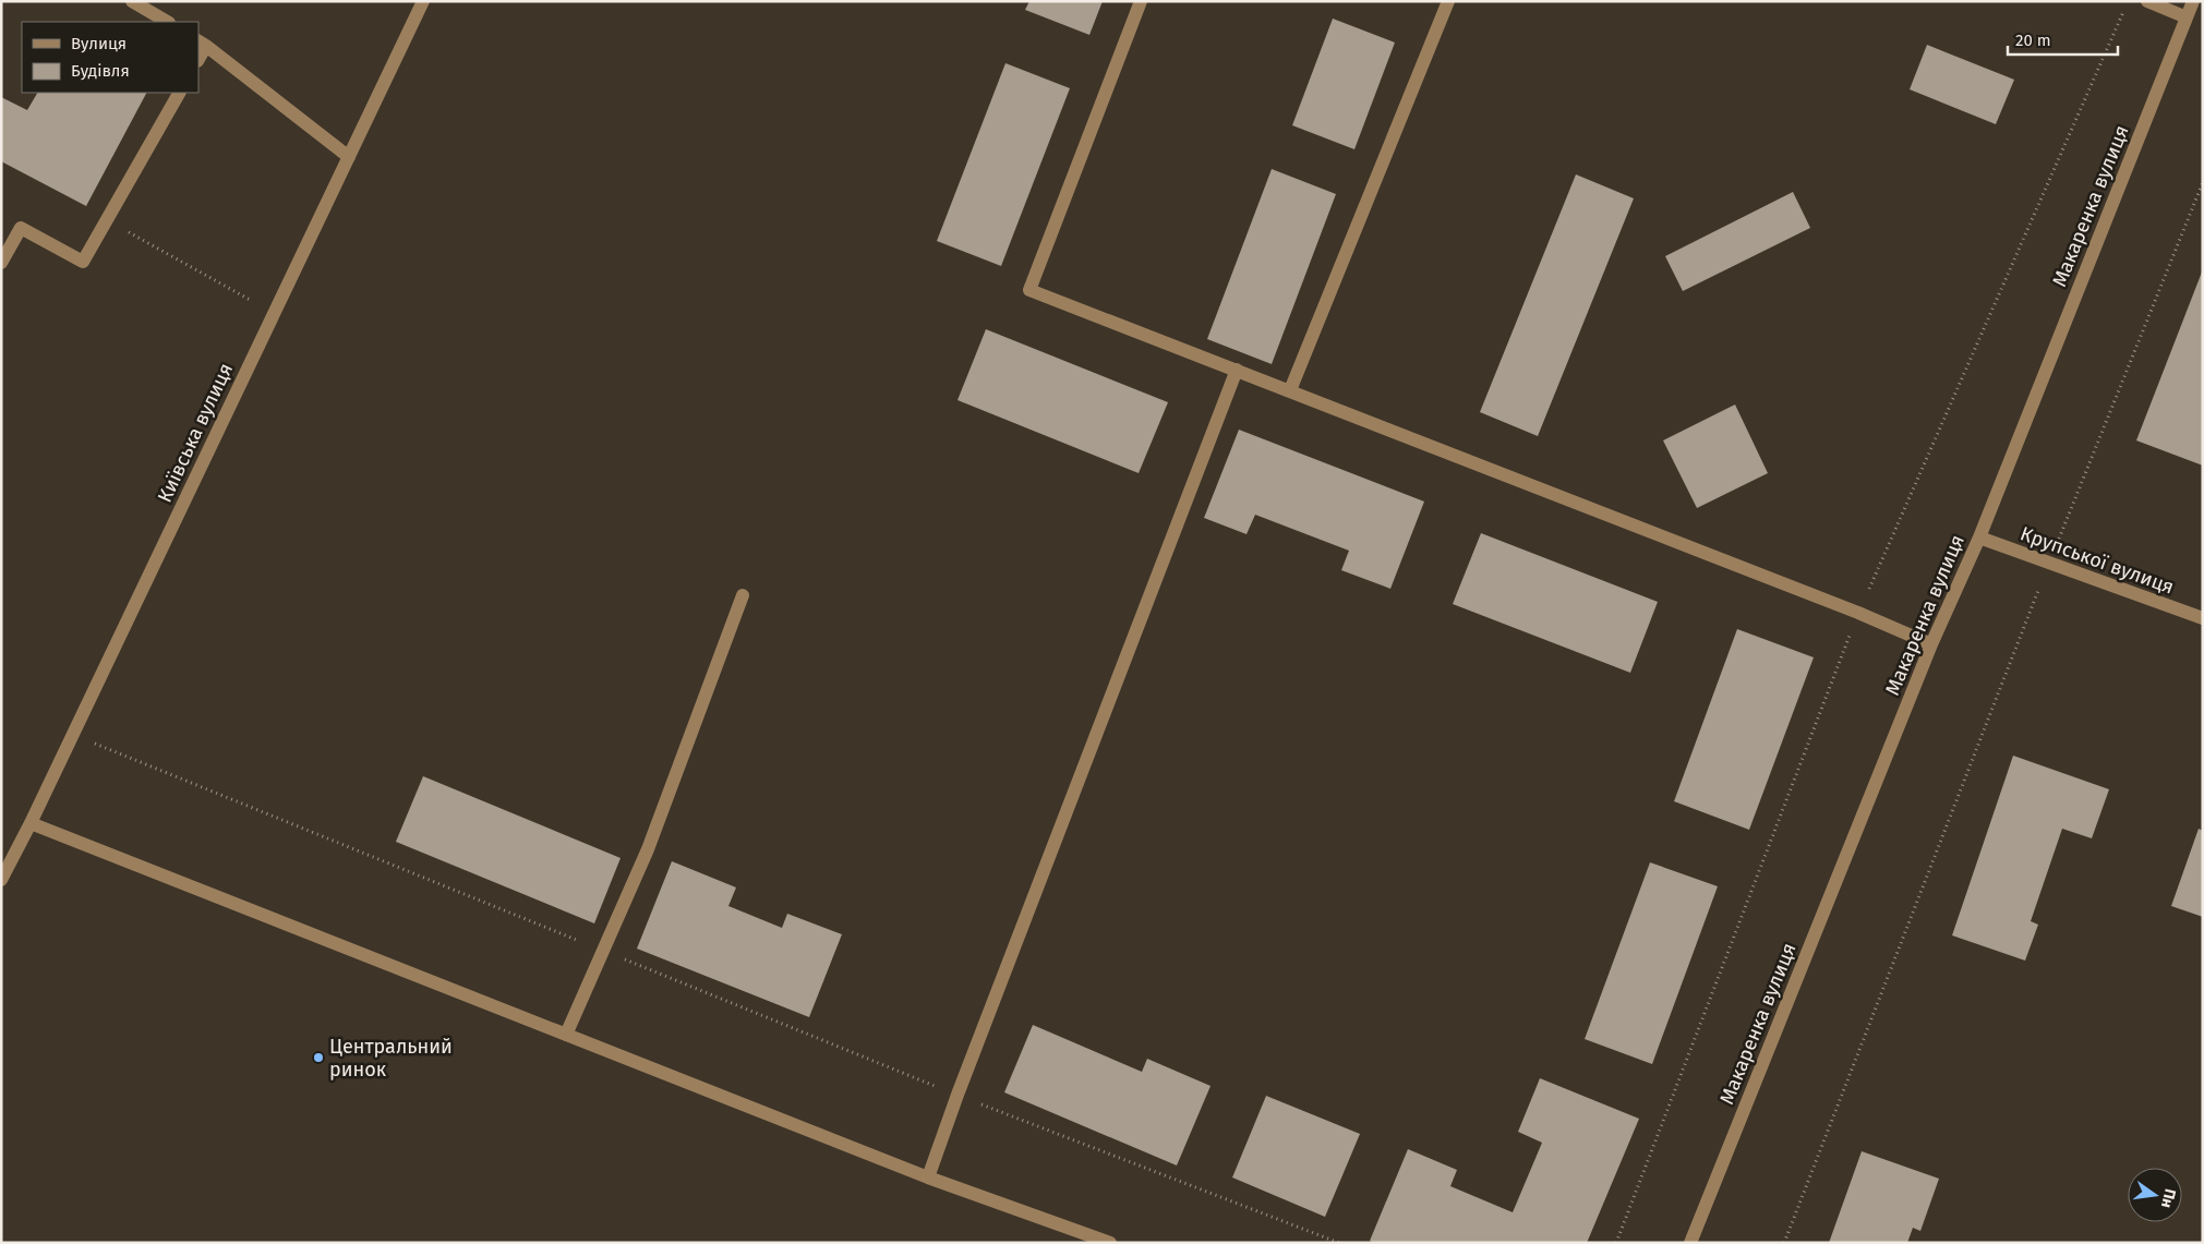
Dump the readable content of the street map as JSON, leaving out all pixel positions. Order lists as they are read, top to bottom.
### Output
{
  "streets": {
    "street": ["Макаренка вулиця", "Київська вулиця", "Крупської вулиця"]
  },
  "crossings": [
    ["Макаренка вулиця", "Крупської вулиця"]
  ],
  "places": ["Центральний ринок"],
  "legend": ["Вулиця", "Будівля"],
  "scale_bar": "20 m",
  "north": "right"
}
